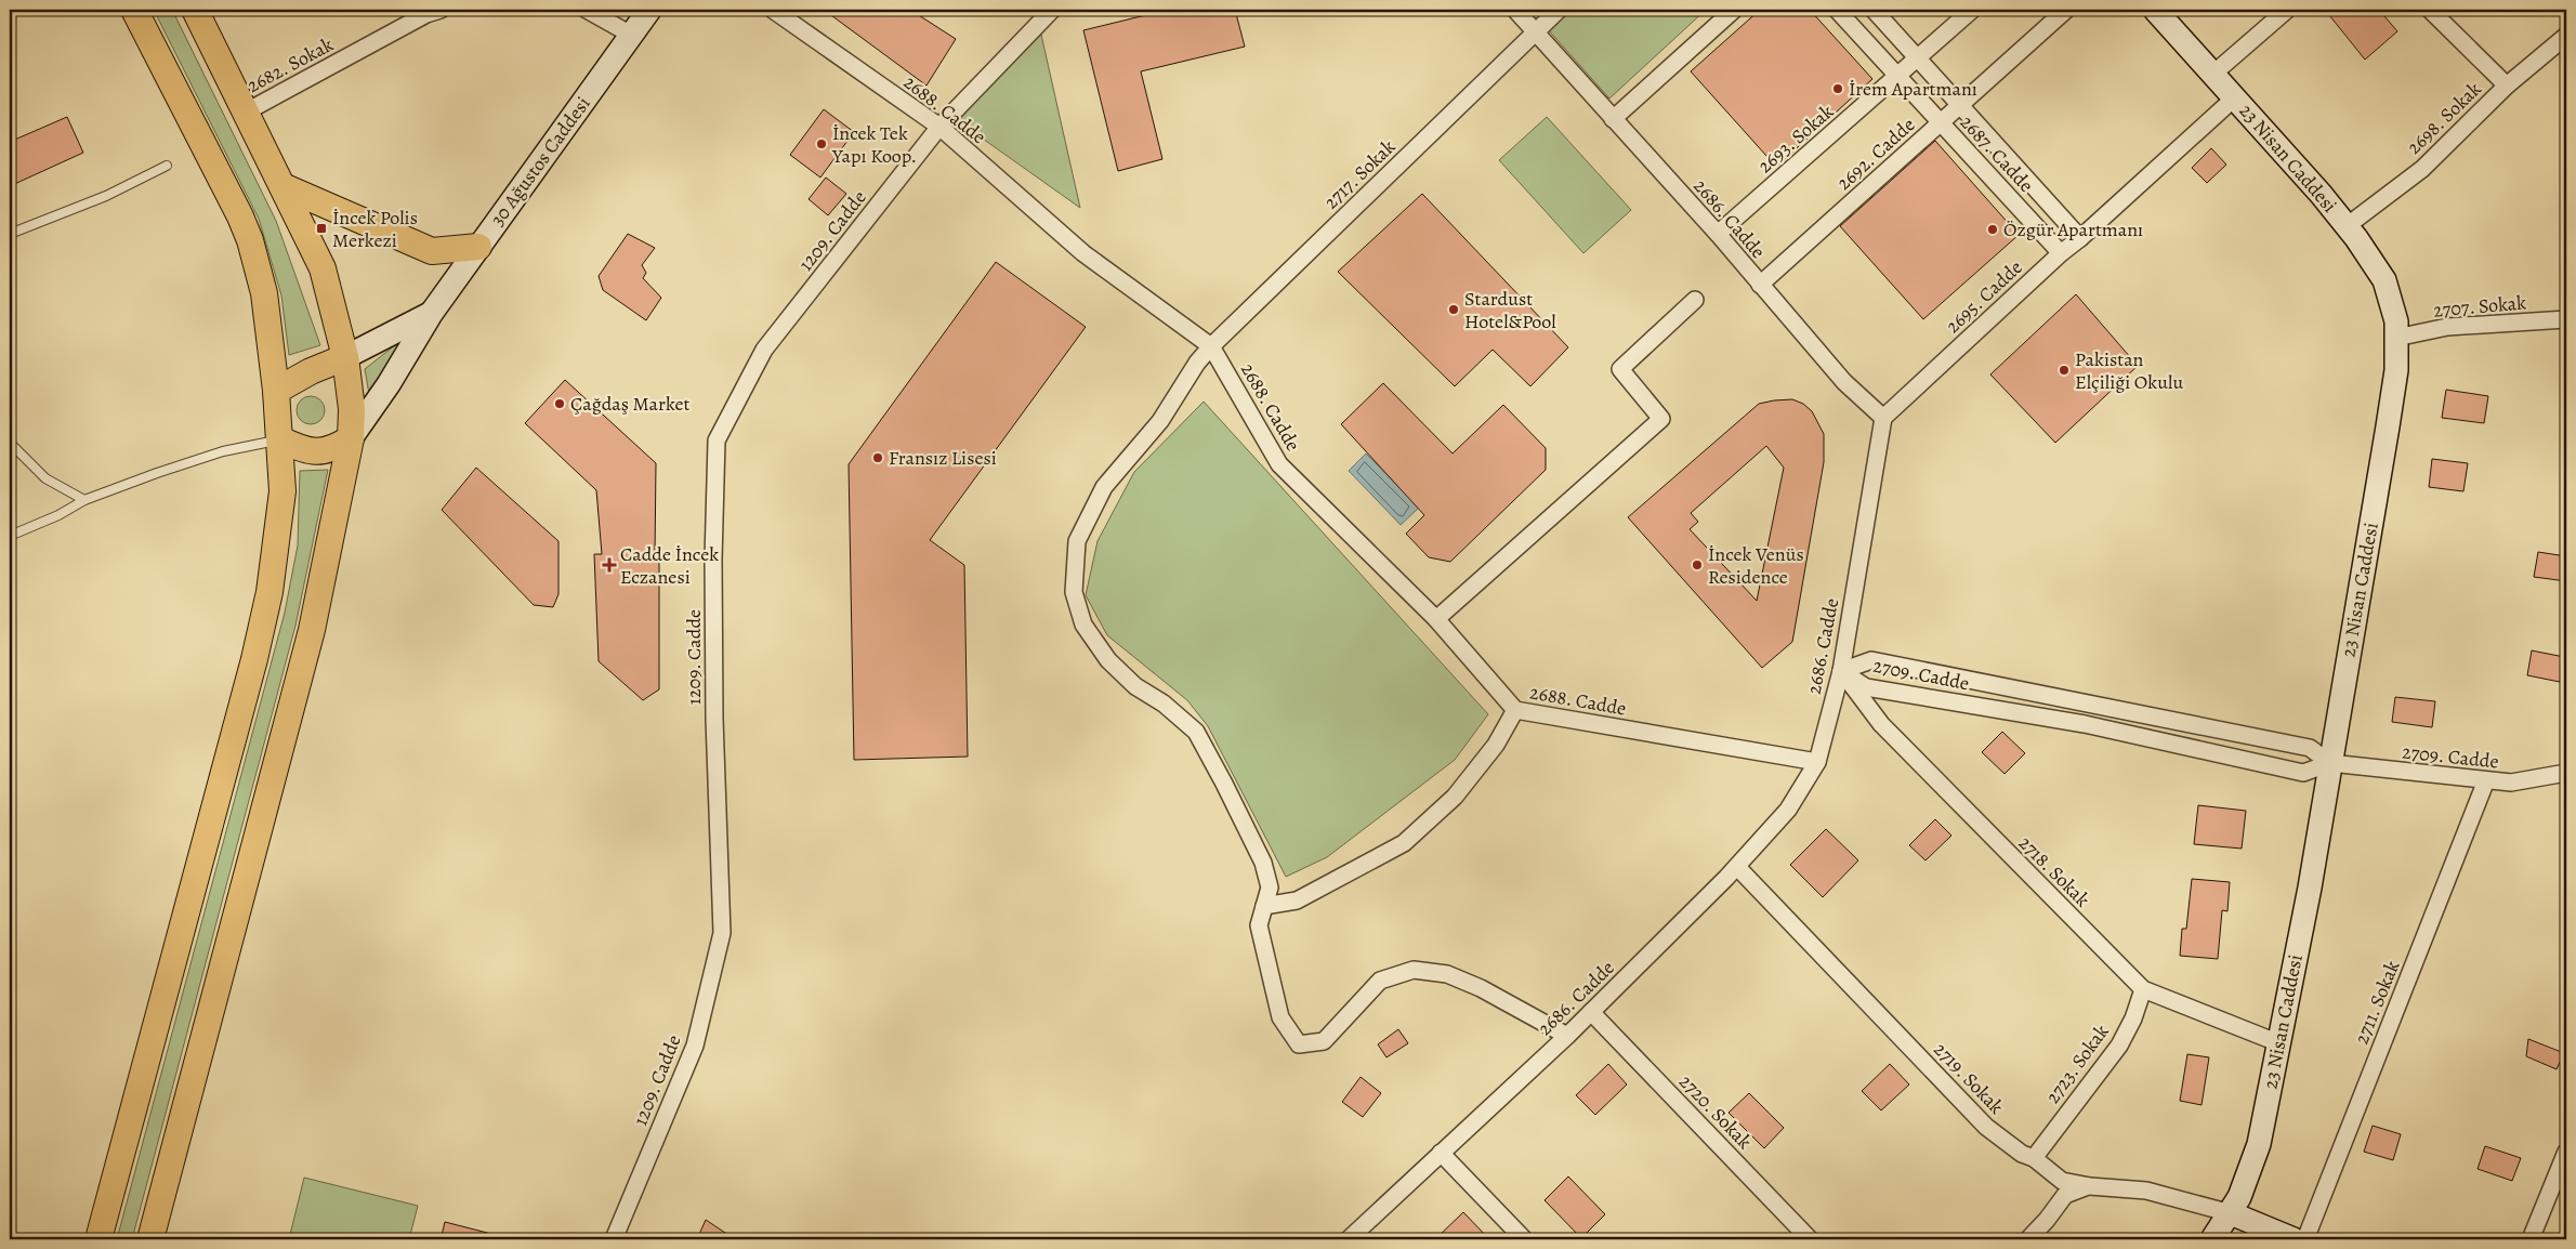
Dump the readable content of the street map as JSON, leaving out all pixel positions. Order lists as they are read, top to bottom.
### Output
{
  "streets": {
    "main road": ["23 Nisan Caddesi", "30 Ağustos Caddesi"],
    "street": [
      "2682. Sokak",
      "2688. Cadde",
      "2698. Sokak",
      "2693. Sokak",
      "2692. Cadde",
      "2687. Cadde",
      "2717. Sokak",
      "2686. Cadde",
      "1209. Cadde",
      "2695. Cadde",
      "2707. Sokak",
      "2709. Cadde",
      "2718. Sokak",
      "2711. Sokak",
      "2723. Sokak",
      "2719. Sokak",
      "2720. Sokak"
    ]
  },
  "crossings": [
    ["2688. Cadde", "2717. Sokak"],
    ["2688. Cadde", "2686. Cadde"],
    ["2688. Cadde", "1209. Cadde"],
    ["2698. Sokak", "23 Nisan Caddesi"],
    ["2693. Sokak", "2687. Cadde"],
    ["2693. Sokak", "2686. Cadde"],
    ["2692. Cadde", "2687. Cadde"],
    ["2692. Cadde", "2686. Cadde"],
    ["2687. Cadde", "2695. Cadde"],
    ["23 Nisan Caddesi", "2695. Cadde"],
    ["23 Nisan Caddesi", "2707. Sokak"],
    ["23 Nisan Caddesi", "2709. Cadde"],
    ["23 Nisan Caddesi", "2718. Sokak"],
    ["23 Nisan Caddesi", "2719. Sokak"],
    ["2717. Sokak", "2686. Cadde"],
    ["2686. Cadde", "2695. Cadde"],
    ["2686. Cadde", "2709. Cadde"],
    ["2686. Cadde", "2718. Sokak"],
    ["2686. Cadde", "2719. Sokak"],
    ["2686. Cadde", "2720. Sokak"],
    ["2709. Cadde", "2718. Sokak"],
    ["2709. Cadde", "2711. Sokak"],
    ["2718. Sokak", "2723. Sokak"],
    ["2723. Sokak", "2719. Sokak"]
  ],
  "places": {
    "other": [
      "İrem Apartmanı",
      "İncek Tek Yapı Koop.",
      "Özgür Apartmanı",
      "Stardust Hotel&Pool",
      "Pakistan Elçiliği Okulu",
      "Çağdaş Market",
      "Fransız Lisesi",
      "İncek Venüs Residence"
    ],
    "transit": ["İncek Polis Merkezi"],
    "health": ["Cadde İncek Eczanesi"]
  }
}
